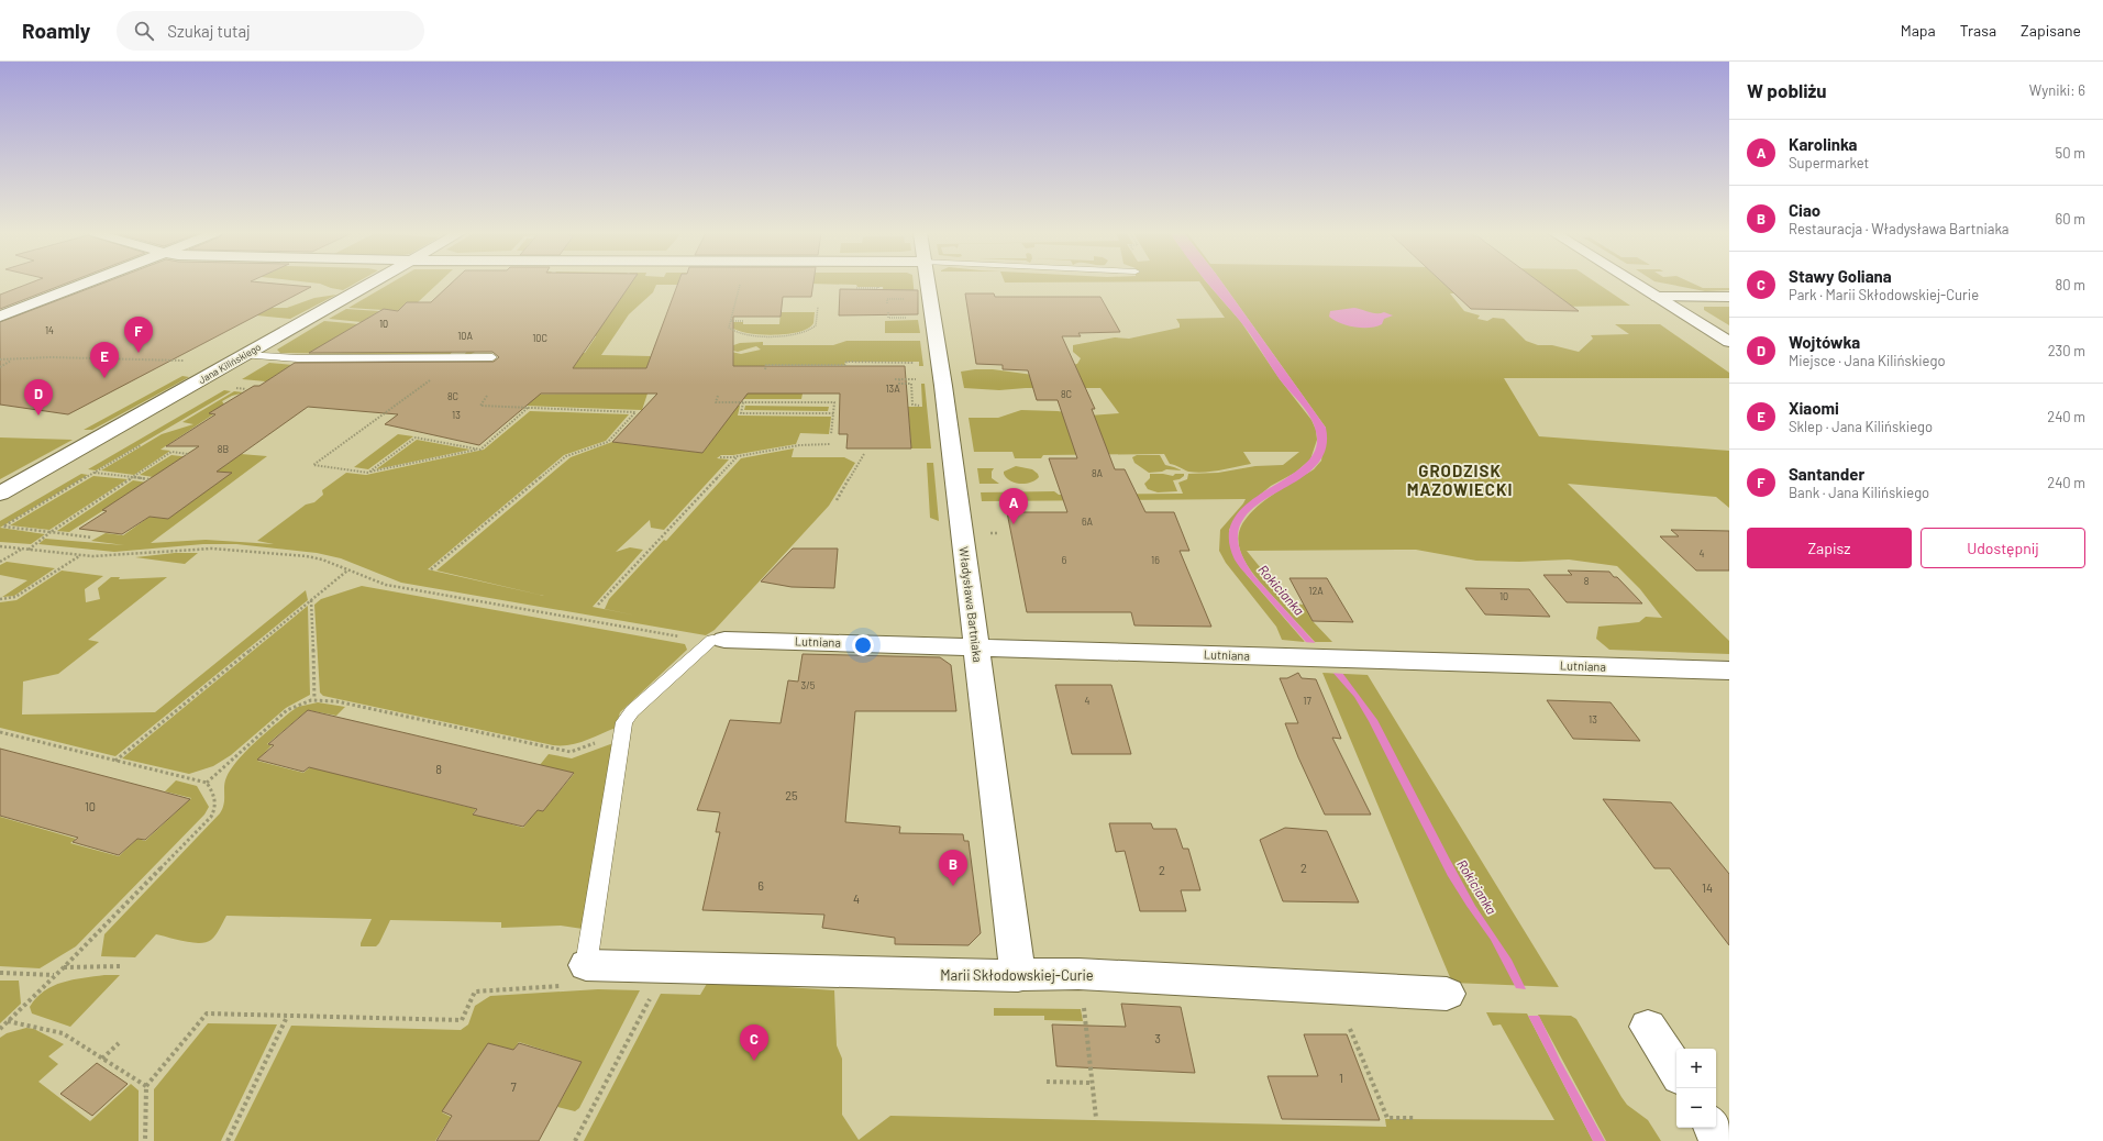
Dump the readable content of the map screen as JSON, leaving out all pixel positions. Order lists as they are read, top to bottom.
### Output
{
  "streets": {
    "street": [
      "Jana Kilińskiego",
      "Władysława Bartniaka",
      "Lutniana",
      "Marii Skłodowskiej-Curie"
    ]
  },
  "crossings": [
    ["Władysława Bartniaka", "Lutniana"],
    ["Władysława Bartniaka", "Marii Skłodowskiej-Curie"]
  ],
  "districts": ["GRODZISK MAZOWIECKI"],
  "water": ["Rokicianka"],
  "house_numbers": [
    "10",
    "14",
    "10A",
    "10C",
    "13A",
    "8C",
    "8C",
    "13",
    "8B",
    "8A",
    "6A",
    "4",
    "6",
    "16",
    "8",
    "12A",
    "10",
    "3/5",
    "4",
    "17",
    "13",
    "8",
    "25",
    "10",
    "2",
    "2",
    "6",
    "14",
    "4",
    "3",
    "1",
    "7"
  ],
  "page": {
    "header": "Roamly",
    "search": "Szukaj tutaj",
    "nav": ["Mapa", "Trasa", "Zapisane"],
    "heading": ["W pobliżu", "Wyniki: 6"],
    "list": [
      {
        "mark": "A",
        "name": "Karolinka",
        "note": "Supermarket",
        "value": "50 m"
      },
      {
        "mark": "B",
        "name": "Ciao",
        "note": "Restauracja · Władysława Bartniaka",
        "value": "60 m"
      },
      {
        "mark": "C",
        "name": "Stawy Goliana",
        "note": "Park · Marii Skłodowskiej-Curie",
        "value": "80 m"
      },
      {
        "mark": "D",
        "name": "Wojtówka",
        "note": "Miejsce · Jana Kilińskiego",
        "value": "230 m"
      },
      {
        "mark": "E",
        "name": "Xiaomi",
        "note": "Sklep · Jana Kilińskiego",
        "value": "240 m"
      },
      {
        "mark": "F",
        "name": "Santander",
        "note": "Bank · Jana Kilińskiego",
        "value": "240 m"
      }
    ],
    "pins": [
      "F",
      "E",
      "D",
      "A",
      "B",
      "C"
    ],
    "buttons": ["Zapisz", "Udostępnij"],
    "map_buttons": ["+", "−"]
  }
}
